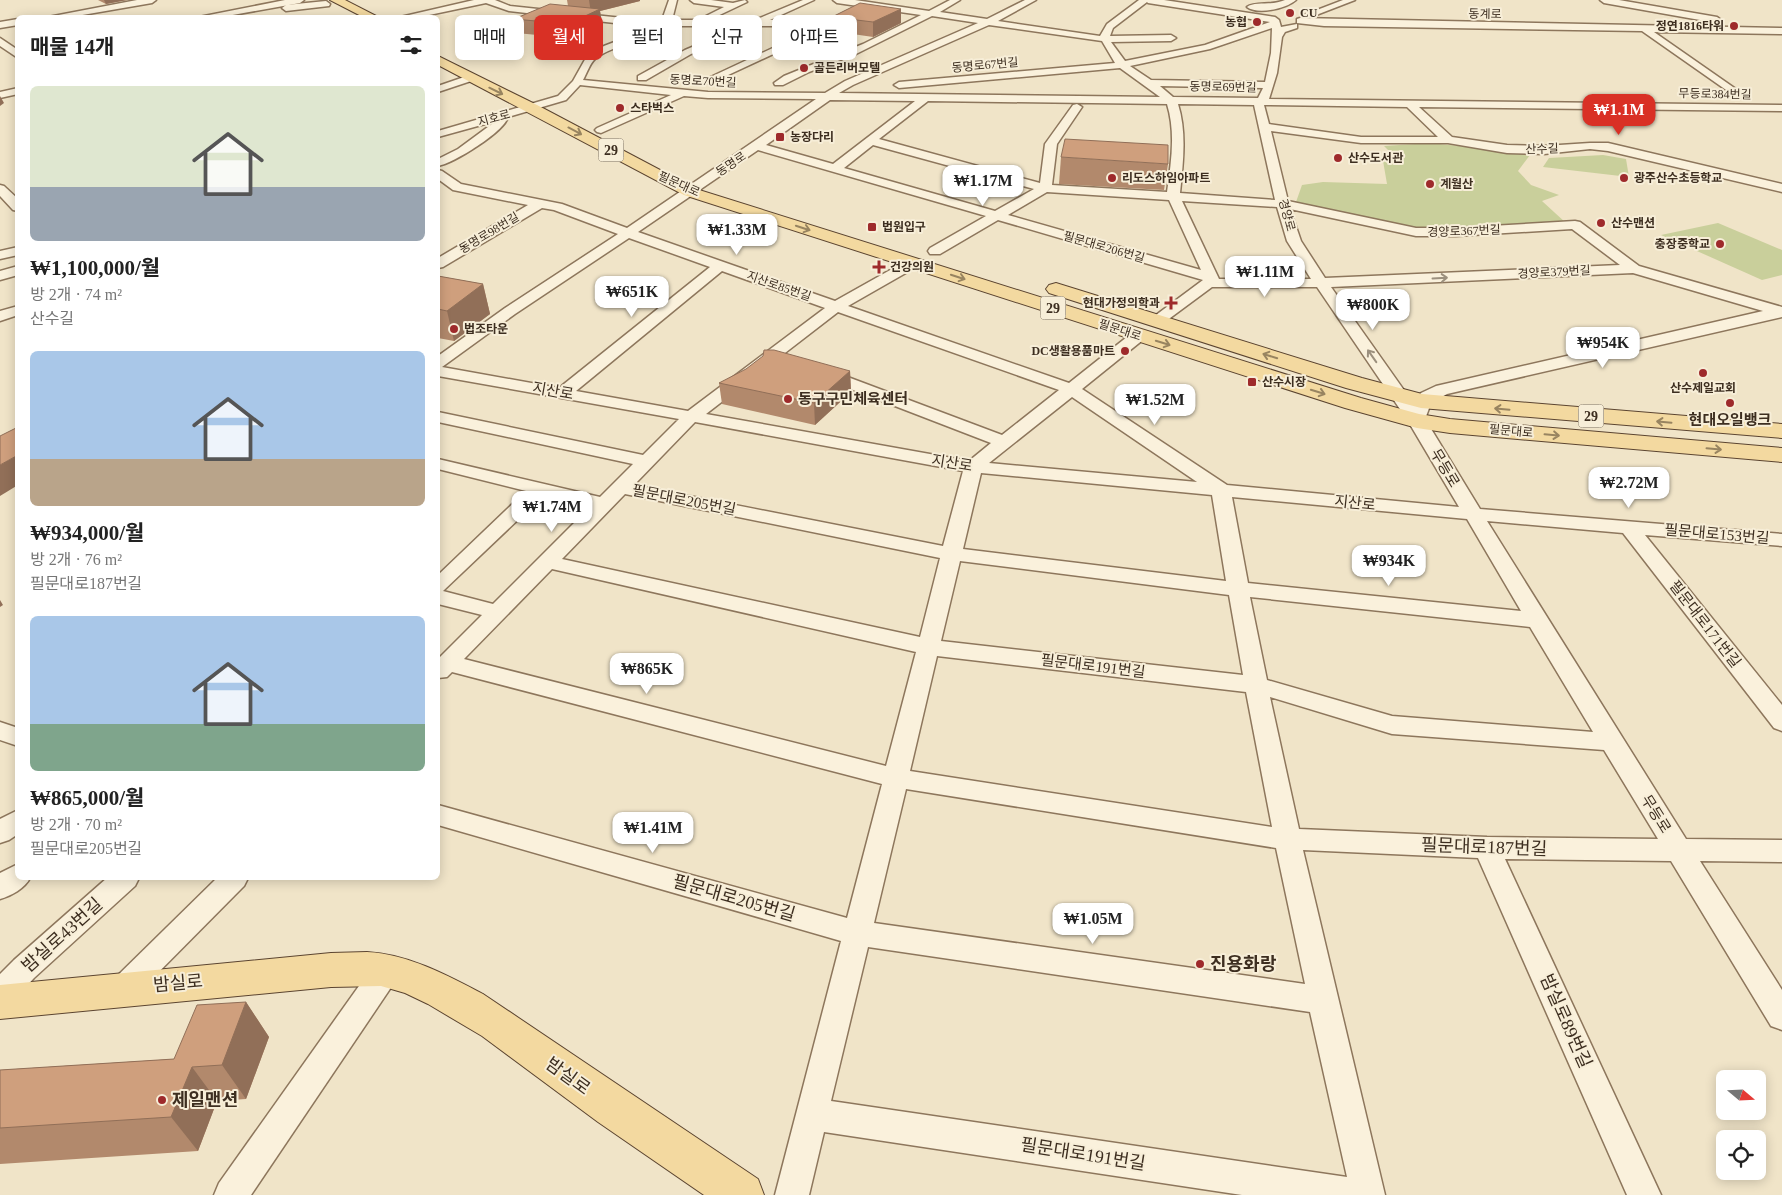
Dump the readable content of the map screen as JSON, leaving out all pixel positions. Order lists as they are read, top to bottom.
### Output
{
  "streets": {
    "main road": ["29", "필문대로", "밤실로"],
    "street": [
      "동계로",
      "동명로67번길",
      "동명로70번길",
      "동명로69번길",
      "무등로384번길",
      "지호로",
      "산수길",
      "동명로",
      "경양로",
      "경양로367번길",
      "동명로98번길",
      "필문대로206번길",
      "경양로379번길",
      "지산로85번길",
      "지산로",
      "무등로",
      "필문대로205번길",
      "필문대로153번길",
      "필문대로171번길",
      "필문대로191번길",
      "필문대로187번길",
      "밤실로43번길",
      "밤실로89번길"
    ]
  },
  "crossings": [
    ["동명로67번길", "동명로"],
    ["동명로67번길", "경양로"],
    ["동명로70번길", "동명로69번길"],
    ["동명로70번길", "동명로"],
    ["동명로69번길", "무등로384번길"],
    ["동명로69번길", "동명로"],
    ["동명로69번길", "경양로"],
    ["지호로", "필문대로"],
    ["산수길", "경양로"],
    ["동명로", "필문대로"],
    ["동명로", "동명로98번길"],
    ["동명로", "필문대로206번길"],
    ["동명로", "지산로85번길"],
    ["필문대로", "경양로"],
    ["필문대로", "무등로"],
    ["필문대로", "필문대로205번길"],
    ["경양로", "경양로367번길"],
    ["경양로", "필문대로206번길"],
    ["경양로", "경양로379번길"],
    ["경양로", "무등로"],
    ["경양로367번길", "경양로379번길"],
    ["동명로98번길", "지산로85번길"],
    ["필문대로206번길", "경양로379번길"],
    ["지산로85번길", "필문대로205번길"],
    ["지산로", "무등로"],
    ["지산로", "필문대로205번길"],
    ["지산로", "필문대로153번길"],
    ["무등로", "필문대로153번길"],
    ["무등로", "필문대로187번길"],
    ["필문대로153번길", "필문대로171번길"],
    ["필문대로187번길", "밤실로89번길"]
  ],
  "one_way": ["경양로"],
  "places": {
    "other": [
      "CU",
      "농협",
      "정연1816타워",
      "골든리버모텔",
      "스타벅스",
      "산수도서관",
      "리도스하임아파트",
      "광주산수초등학교",
      "계월산",
      "산수맨션",
      "충장중학교",
      "법조타운",
      "DC생활용품마트",
      "산수제일교회",
      "동구구민체육센터",
      "현대오일뱅크",
      "진용화랑",
      "제일맨션"
    ],
    "transit": ["농장다리", "법원입구", "산수시장"],
    "health": ["건강의원", "현대가정의학과"]
  },
  "north": "right",
  "page": {
    "chip": [
      "매매",
      "월세",
      "필터",
      "신규",
      "아파트"
    ],
    "heading": "매물 14개",
    "list": [
      {
        "name": "₩1,100,000/월",
        "note": "방 2개 · 74 m² · 산수길"
      },
      {
        "name": "₩934,000/월",
        "note": "방 2개 · 76 m² · 필문대로187번길"
      },
      {
        "name": "₩865,000/월",
        "note": "방 2개 · 70 m² · 필문대로205번길"
      }
    ],
    "price": [
      "₩1.1M",
      "₩1.17M",
      "₩1.33M",
      "₩1.11M",
      "₩651K",
      "₩800K",
      "₩954K",
      "₩1.52M",
      "₩2.72M",
      "₩1.74M",
      "₩934K",
      "₩865K",
      "₩1.41M",
      "₩1.05M"
    ]
  }
}
